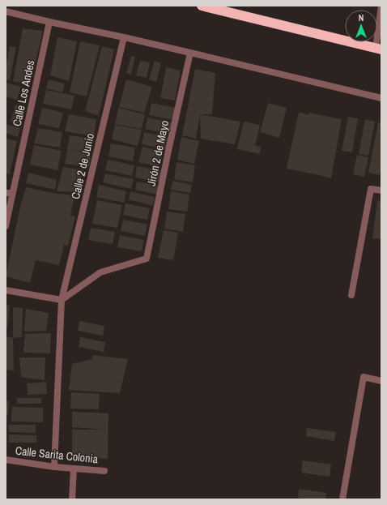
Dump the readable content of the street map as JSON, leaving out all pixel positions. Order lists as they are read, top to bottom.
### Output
{
  "streets": {
    "street": [
      "Calle Los Andes",
      "Jirón 2 de Mayo",
      "Calle 2 de Junio",
      "Calle Sarita Colonia"
    ]
  },
  "crossings": [
    ["Jirón 2 de Mayo", "Calle 2 de Junio"],
    ["Calle 2 de Junio", "Calle Sarita Colonia"]
  ],
  "north": "top"
}
